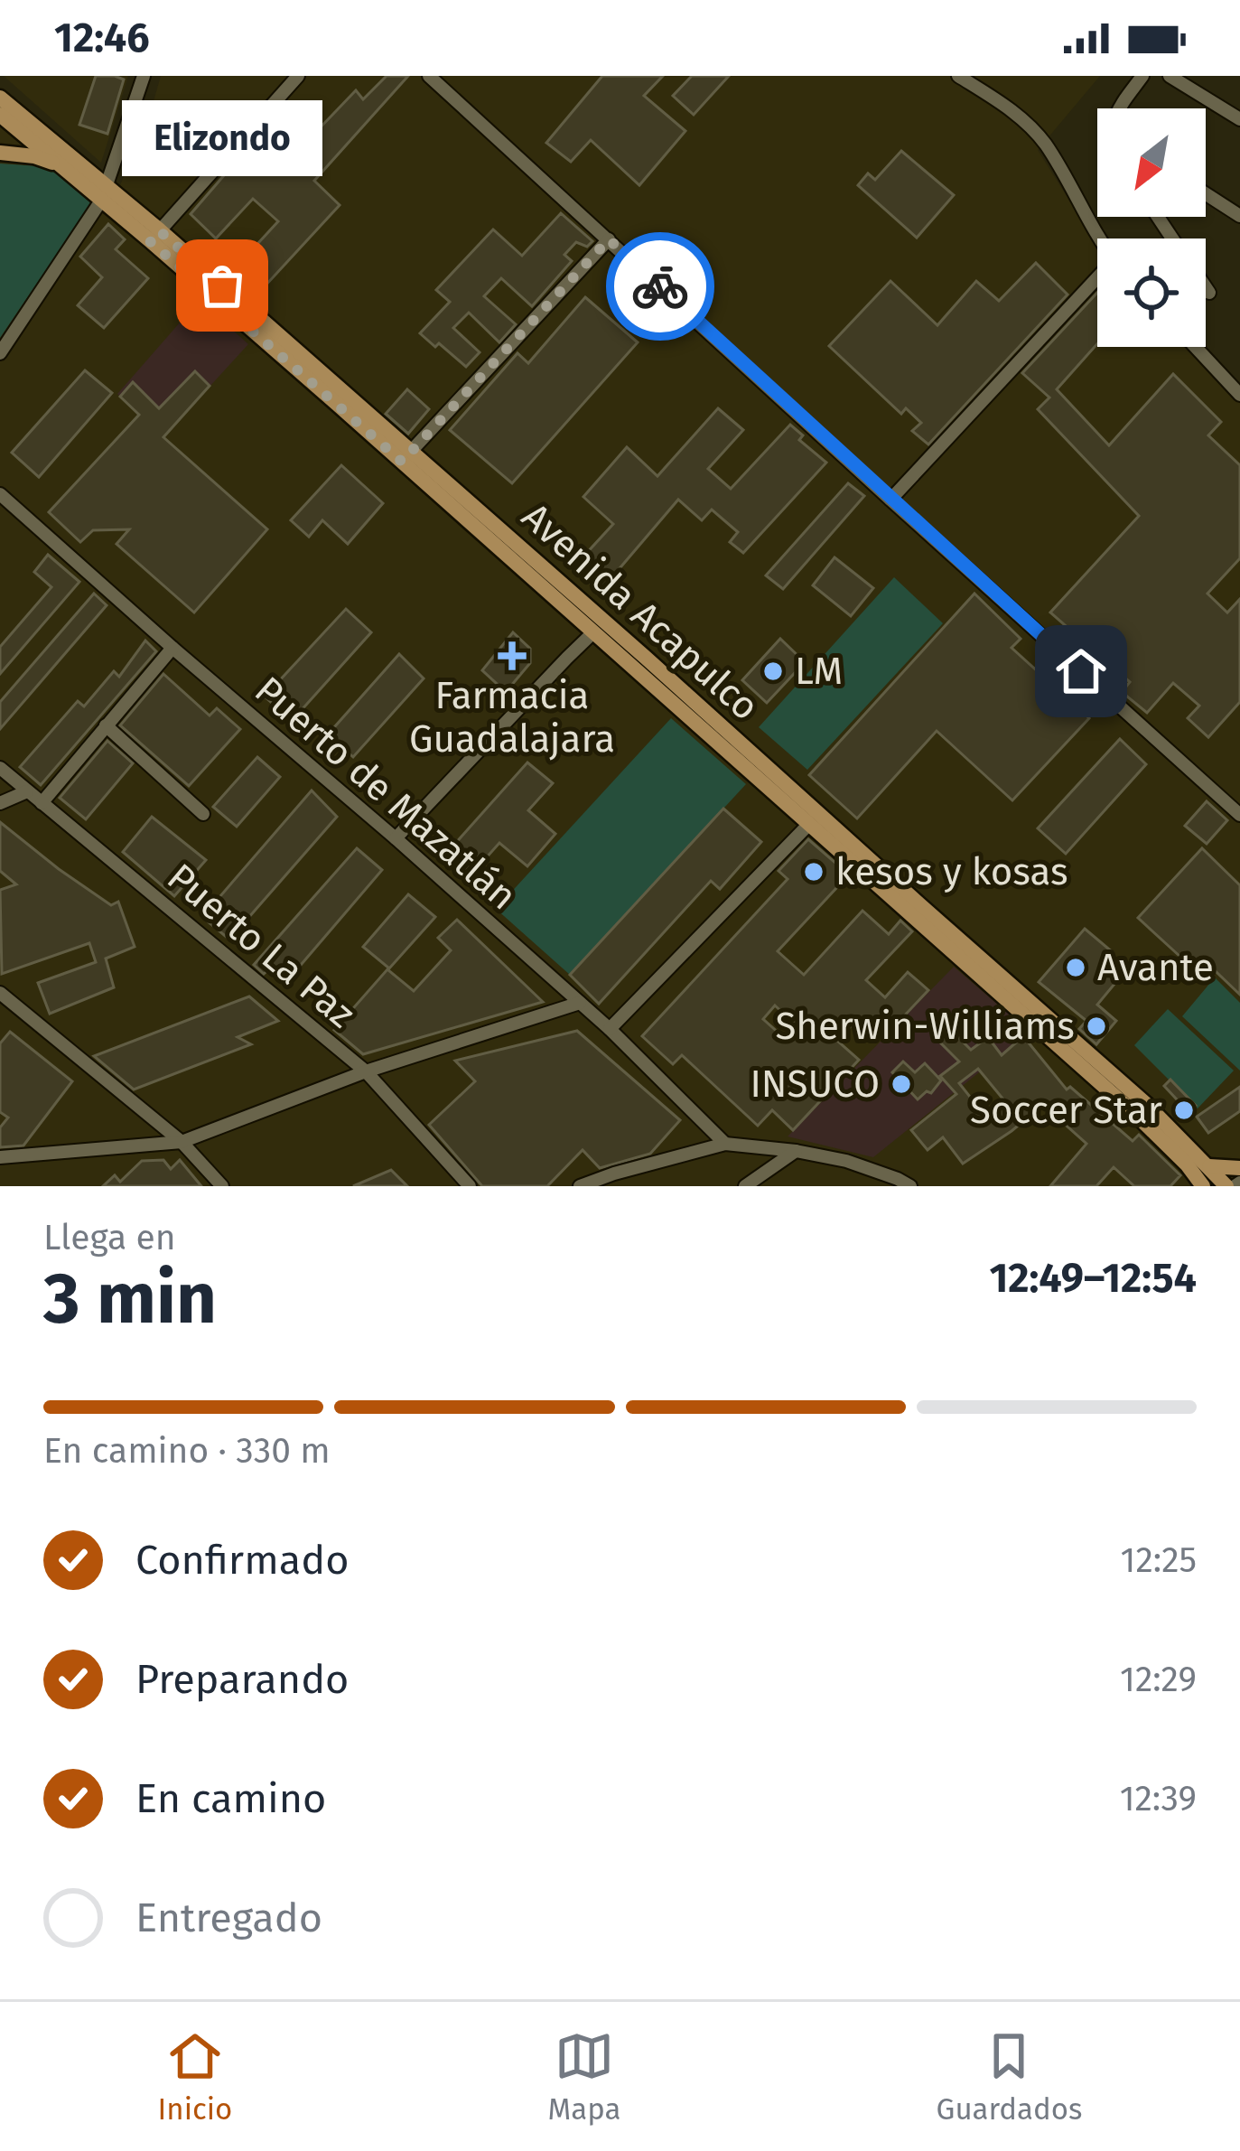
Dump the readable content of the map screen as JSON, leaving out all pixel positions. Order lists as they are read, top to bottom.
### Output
{
  "streets": {
    "main road": ["Avenida Acapulco"],
    "street": ["Puerto de Mazatlán", "Puerto La Paz"]
  },
  "places": {
    "other": [
      "Elizondo",
      "LM",
      "kesos y kosas",
      "Avante",
      "Sherwin-Williams",
      "INSUCO",
      "Soccer Star"
    ],
    "health": ["Farmacia Guadalajara"]
  },
  "north": "bottom left",
  "page": {
    "status": "12:46",
    "bubble": "Elizondo",
    "heading": ["3 min", "Llega en", "12:49–12:54"],
    "bar": "En camino · 330 m",
    "list": [
      ["Confirmado", "12:25"],
      ["Preparando", "12:29"],
      ["En camino", "12:39"],
      "Entregado"
    ],
    "tabs": ["Inicio", "Mapa", "Guardados"]
  }
}
